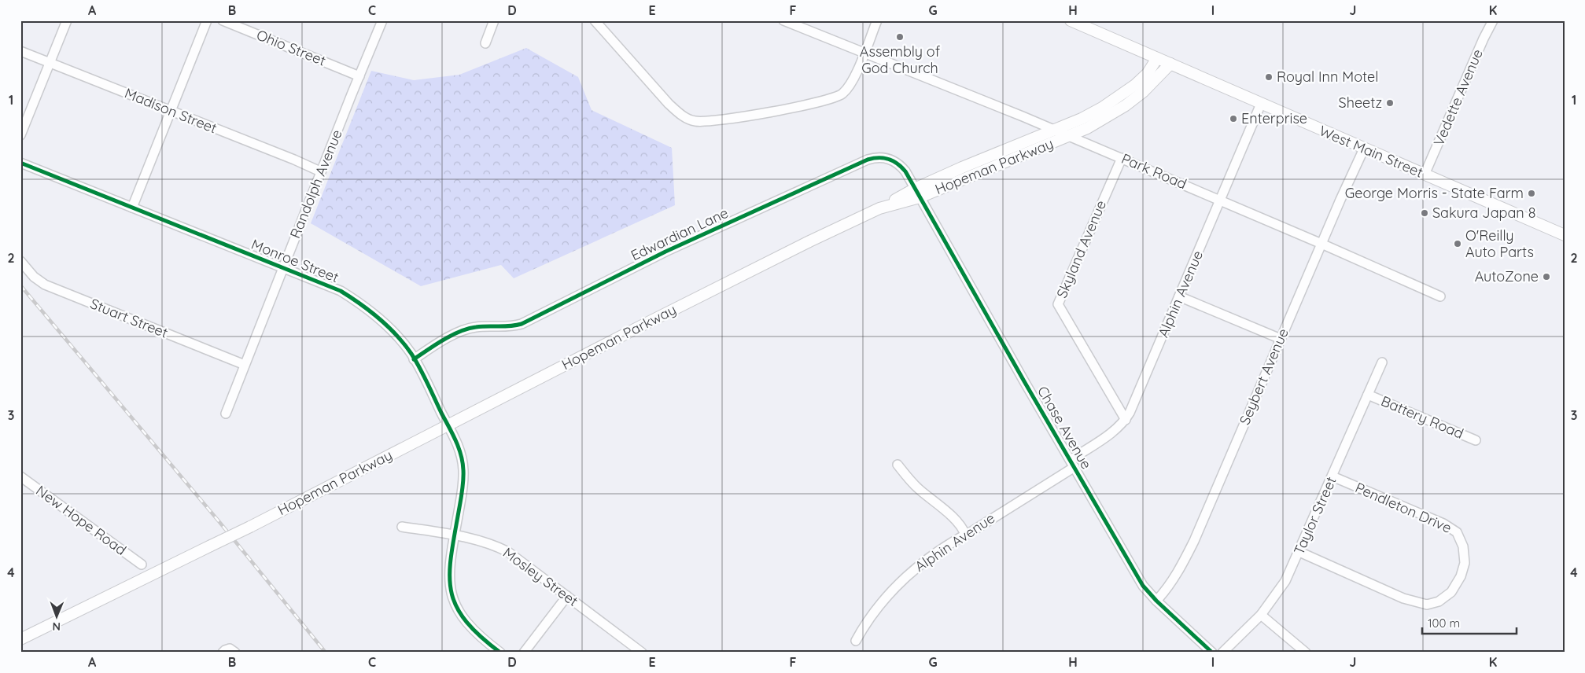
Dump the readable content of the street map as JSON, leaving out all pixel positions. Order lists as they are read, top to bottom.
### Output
{
  "streets": {
    "main road": ["West Main Street", "Hopeman Parkway"],
    "street": [
      "Ohio Street",
      "Vedette Avenue",
      "Madison Street",
      "Park Road",
      "Randolph Avenue",
      "Edwardian Lane",
      "Skyland Avenue",
      "Monroe Street",
      "Alphin Avenue",
      "Stuart Street",
      "Seybert Avenue",
      "Battery Road",
      "Chase Avenue",
      "Pendleton Drive",
      "Taylor Street",
      "New Hope Road",
      "Mosley Street"
    ]
  },
  "crossings": [
    ["Ohio Street", "Randolph Avenue"],
    ["Vedette Avenue", "West Main Street"],
    ["Madison Street", "Randolph Avenue"],
    ["West Main Street", "Hopeman Parkway"],
    ["West Main Street", "Alphin Avenue"],
    ["West Main Street", "Seybert Avenue"],
    ["Hopeman Parkway", "Park Road"],
    ["Hopeman Parkway", "Edwardian Lane"],
    ["Hopeman Parkway", "Monroe Street"],
    ["Hopeman Parkway", "Chase Avenue"],
    ["Park Road", "Skyland Avenue"],
    ["Park Road", "Alphin Avenue"],
    ["Park Road", "Seybert Avenue"],
    ["Randolph Avenue", "Monroe Street"],
    ["Randolph Avenue", "Stuart Street"],
    ["Edwardian Lane", "Monroe Street"],
    ["Edwardian Lane", "Chase Avenue"],
    ["Skyland Avenue", "Alphin Avenue"],
    ["Monroe Street", "Mosley Street"],
    ["Alphin Avenue", "Chase Avenue"],
    ["Seybert Avenue", "Chase Avenue"],
    ["Battery Road", "Taylor Street"],
    ["Pendleton Drive", "Taylor Street"]
  ],
  "places": [
    "Assembly of God Church",
    "Royal Inn Motel",
    "Sheetz",
    "Enterprise",
    "George Morris - State Farm",
    "Sakura Japan 8",
    "O'Reilly Auto Parts",
    "AutoZone"
  ],
  "scale_bar": "100 m",
  "north": "bottom",
  "grid": {
    "columns": [
      "A",
      "B",
      "C",
      "D",
      "E",
      "F",
      "G",
      "H",
      "I",
      "J",
      "K"
    ],
    "rows": [
      "1",
      "2",
      "3",
      "4"
    ]
  }
}
